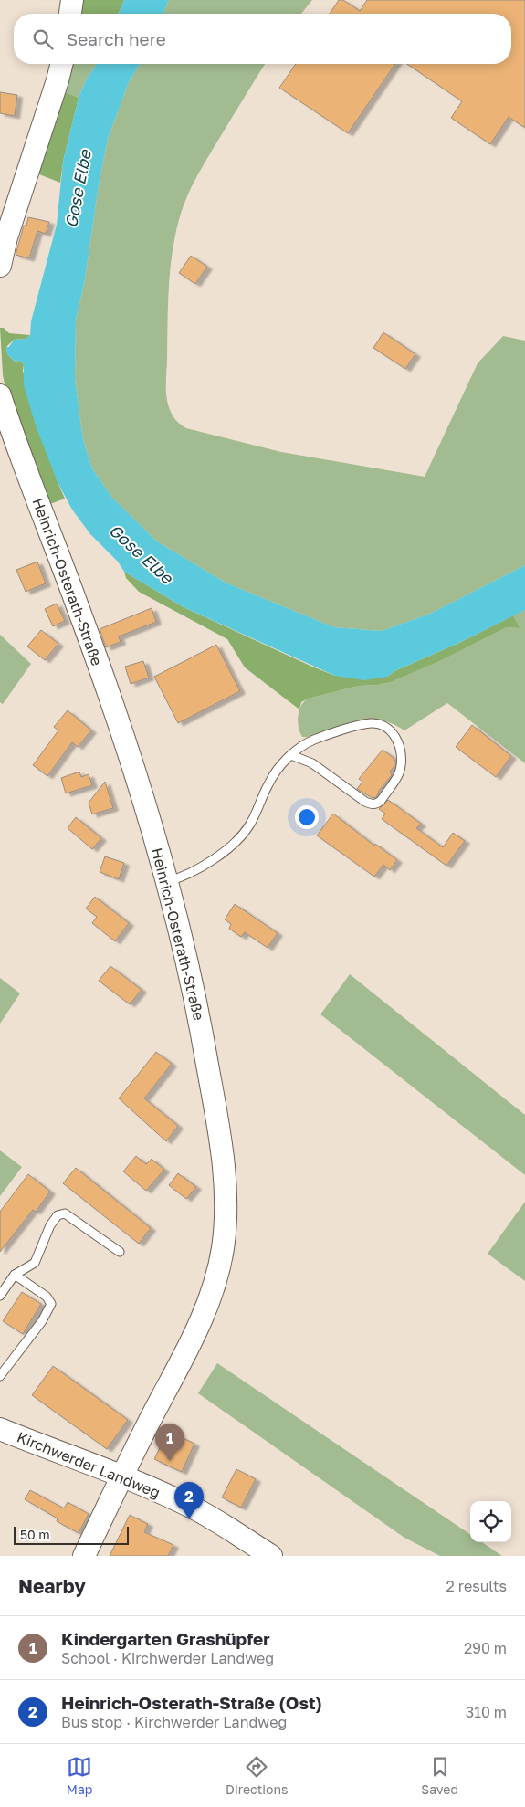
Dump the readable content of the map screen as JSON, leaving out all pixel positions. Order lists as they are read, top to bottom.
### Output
{
  "streets": {
    "street": ["Heinrich-Osterath-Straße", "Kirchwerder Landweg"]
  },
  "crossings": [
    ["Heinrich-Osterath-Straße", "Kirchwerder Landweg"]
  ],
  "water": ["Gose Elbe"],
  "scale_bar": "50 m",
  "page": {
    "search": "Search here",
    "pins": ["1", "2"],
    "scale": "50 m",
    "heading": ["Nearby", "2 results"],
    "list": [
      {
        "mark": "1",
        "name": "Kindergarten Grashüpfer",
        "note": "School · Kirchwerder Landweg",
        "value": "290 m"
      },
      {
        "mark": "2",
        "name": "Heinrich-Osterath-Straße (Ost)",
        "note": "Bus stop · Kirchwerder Landweg",
        "value": "310 m"
      }
    ],
    "nav": ["Map", "Directions", "Saved"]
  }
}
